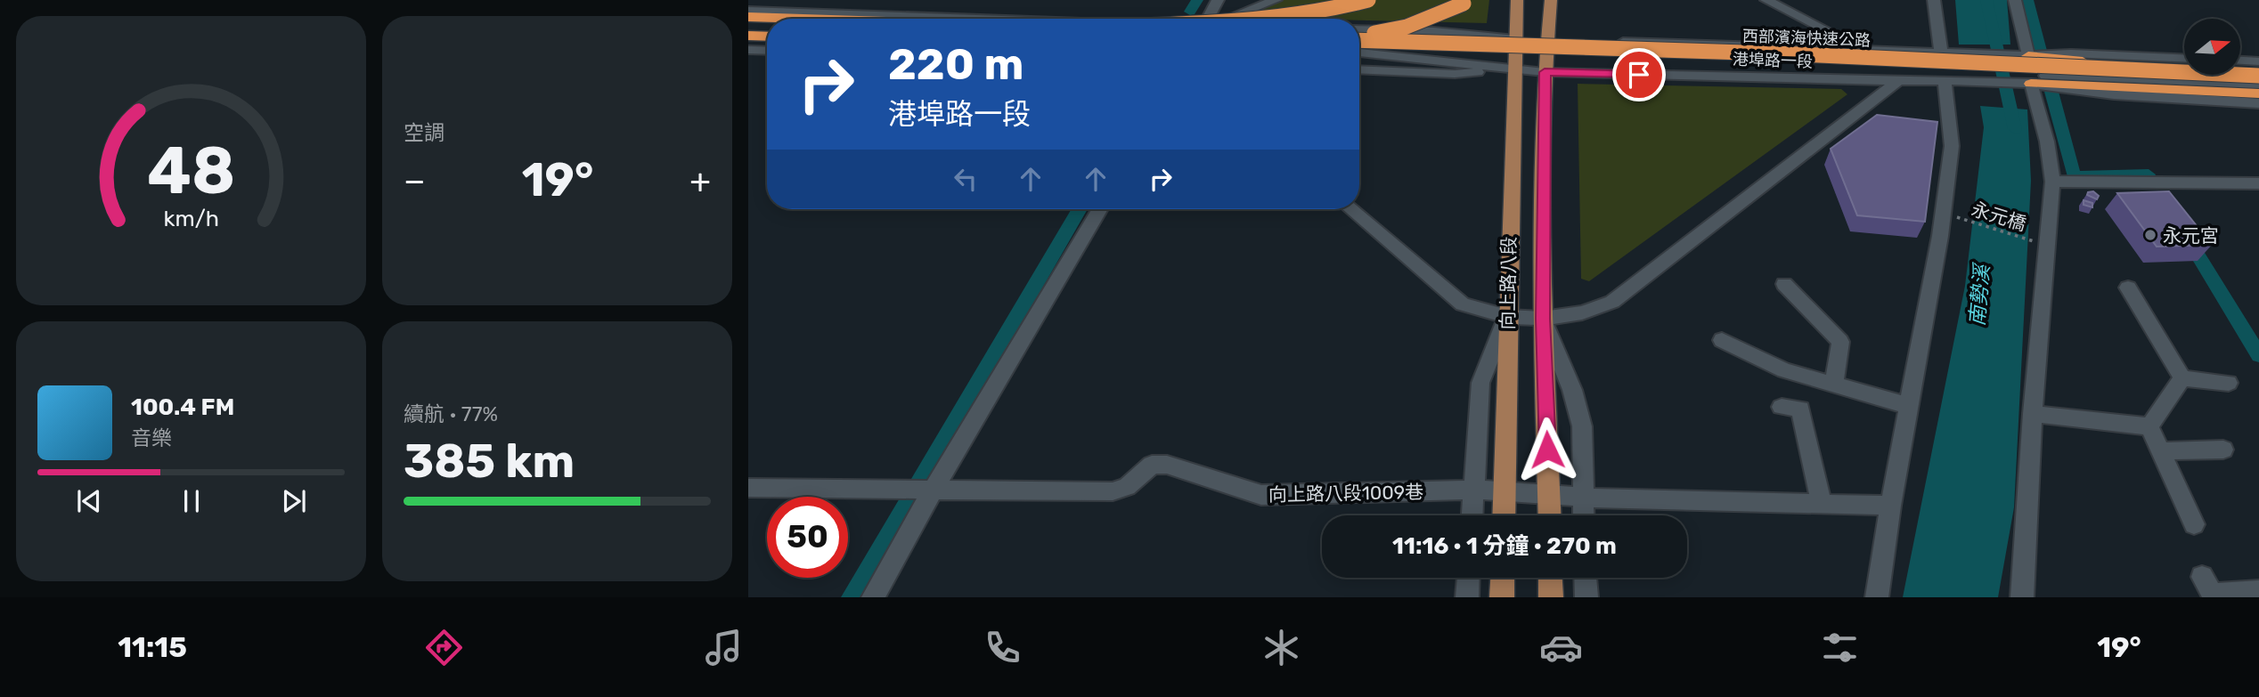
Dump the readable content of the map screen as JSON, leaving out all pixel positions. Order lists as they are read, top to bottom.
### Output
{
  "streets": {
    "highway": ["西部濱海快速公路"],
    "main road": ["向上路八段"],
    "street": ["港埠路一段", "向上路八段1009巷"],
    "path": ["永元橋"]
  },
  "crossings": [
    ["西部濱海快速公路", "港埠路一段"],
    ["港埠路一段", "向上路八段"],
    ["向上路八段", "向上路八段1009巷"]
  ],
  "water": ["南勢溪"],
  "places": ["永元宮"],
  "north": "right",
  "page": {
    "tile": [
      "空調",
      ["續航 · 77%", "385 km"]
    ],
    "turn": ["220 m", "港埠路一段"],
    "heat": ["−", "19°", "+"],
    "song": ["100.4 FM", "音樂"],
    "limit": "50",
    "trip": "11:16 · 1 分鐘 · 270 m",
    "tabs": ["11:15", "19°"],
    "gauge": ["48", "km/h"]
  }
}
